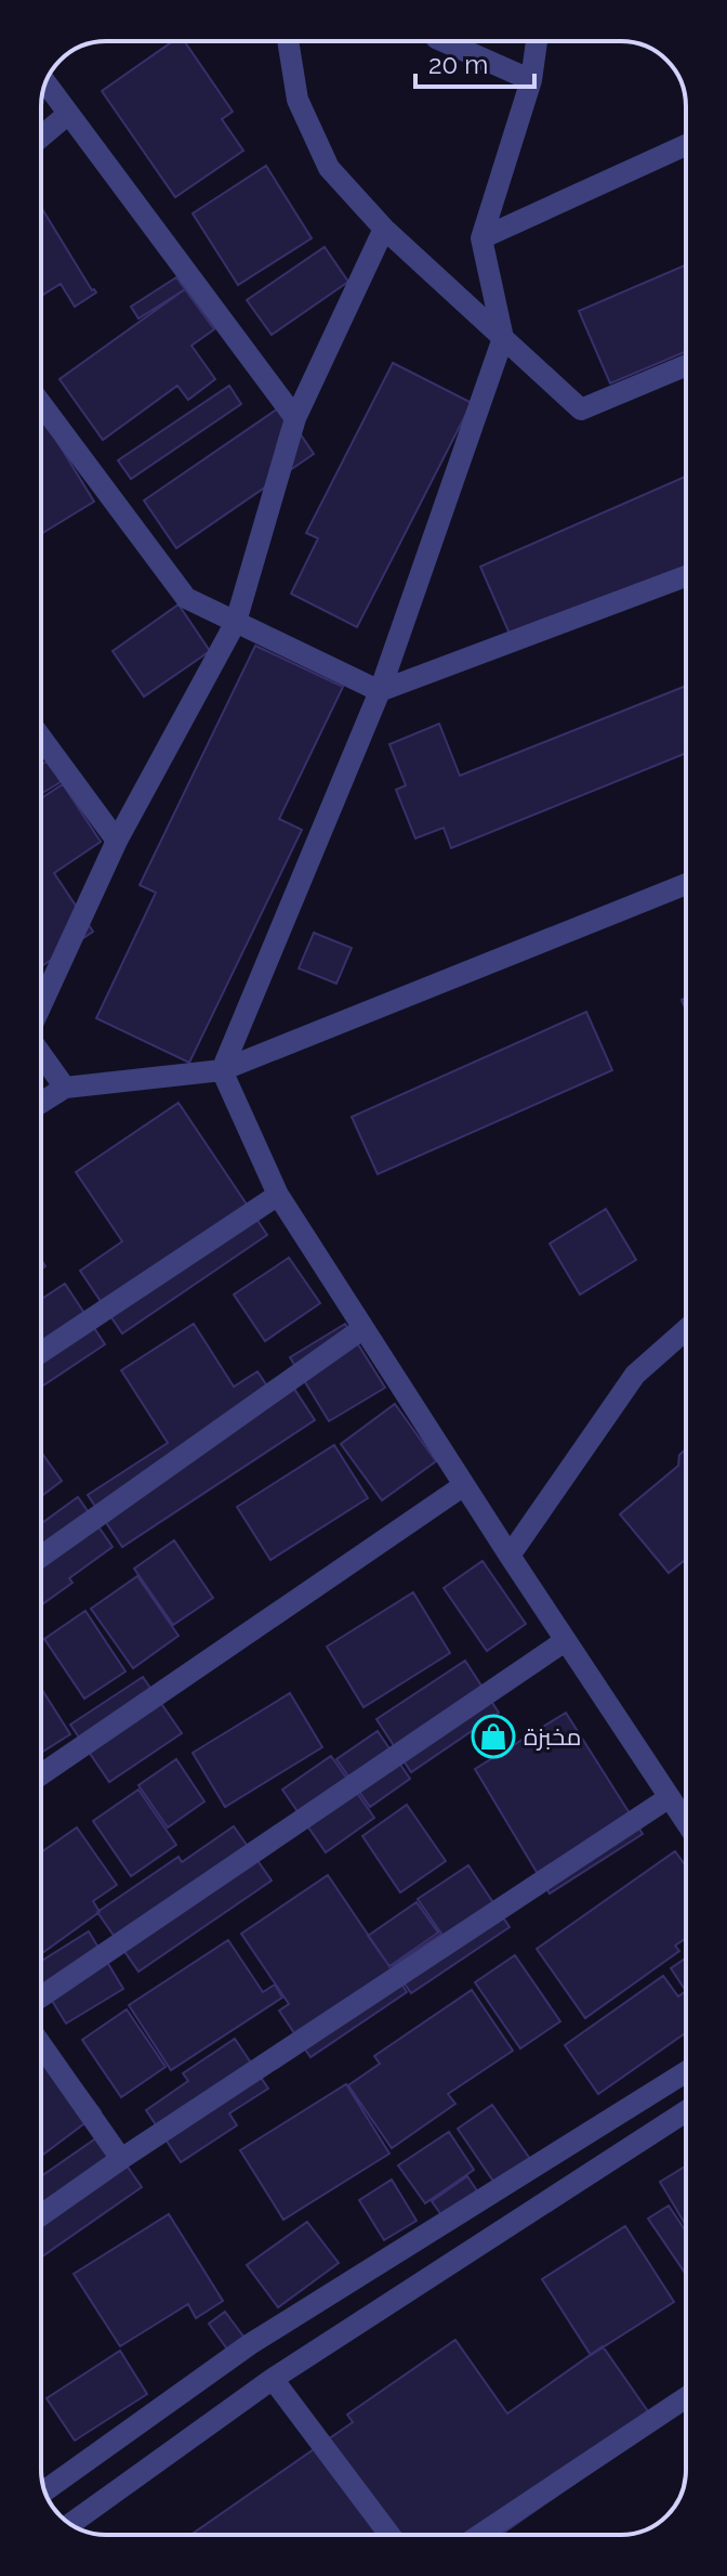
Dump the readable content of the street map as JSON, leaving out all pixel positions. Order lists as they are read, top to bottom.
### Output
{
  "places": {
    "shop": ["مخبزة"]
  },
  "scale_bar": "20 m"
}
